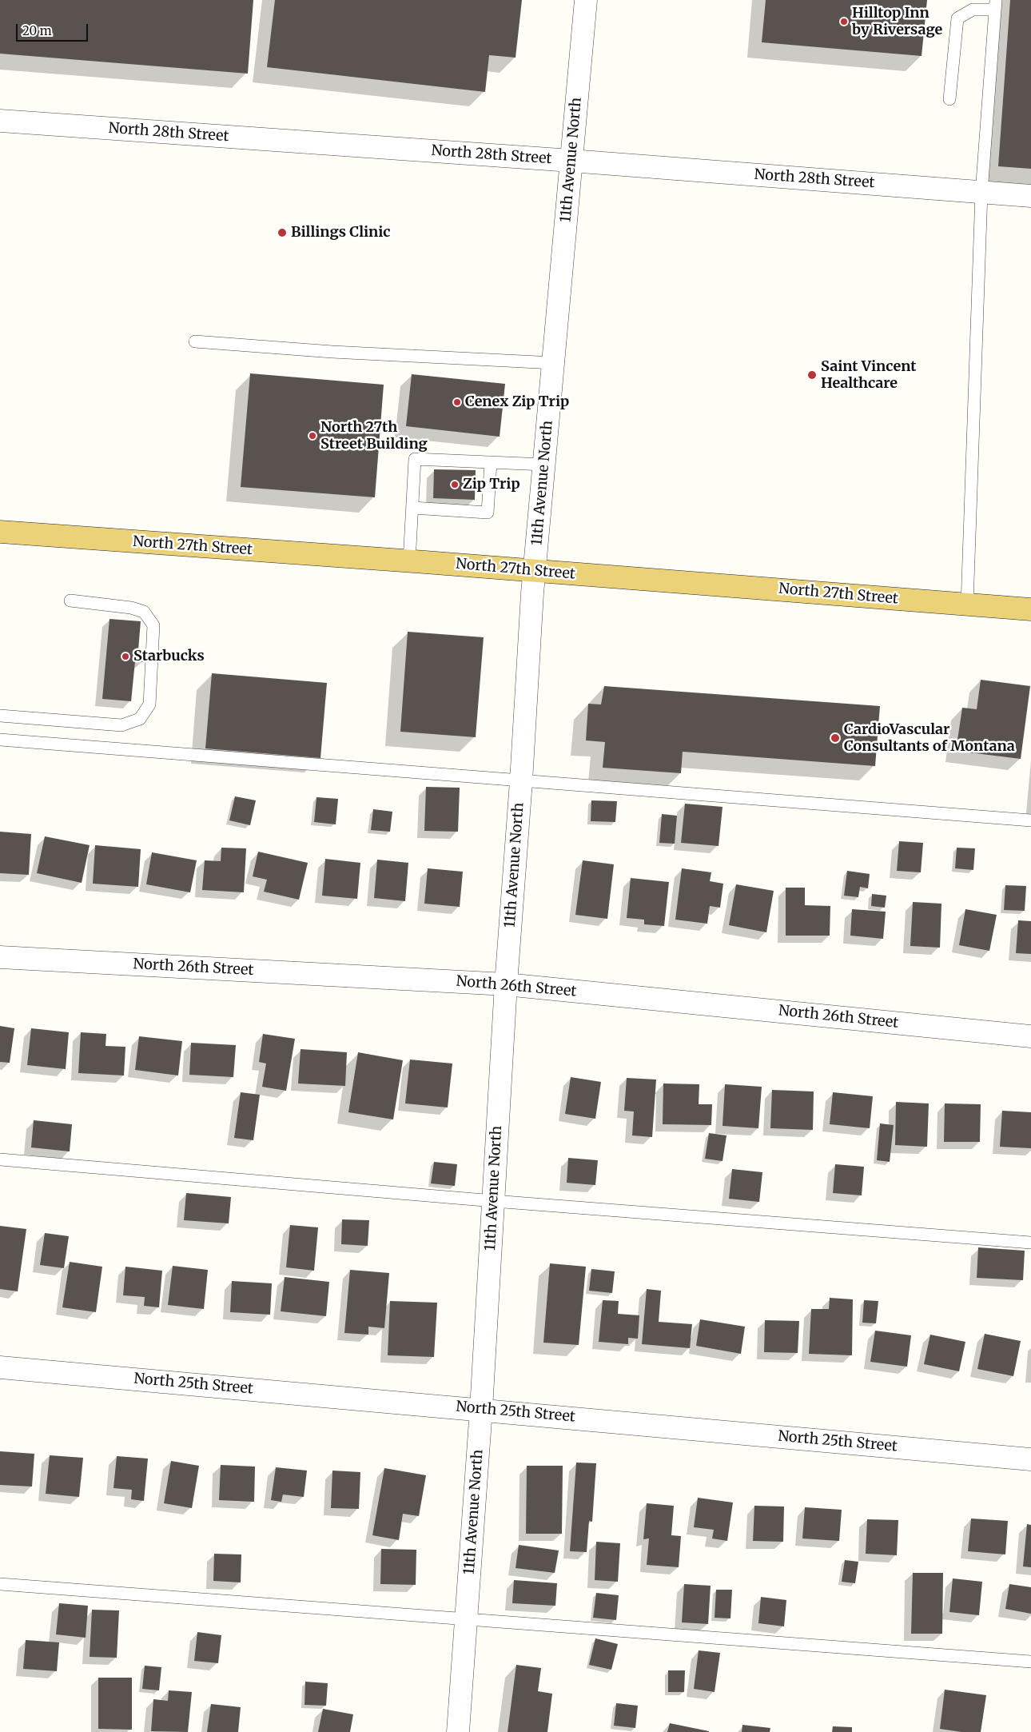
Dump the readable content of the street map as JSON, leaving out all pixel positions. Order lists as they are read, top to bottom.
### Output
{
  "streets": {
    "main road": ["North 27th Street"],
    "street": [
      "North 28th Street",
      "11th Avenue North",
      "North 26th Street",
      "North 25th Street"
    ]
  },
  "crossings": [
    ["North 28th Street", "11th Avenue North"],
    ["11th Avenue North", "North 27th Street"],
    ["11th Avenue North", "North 26th Street"],
    ["11th Avenue North", "North 25th Street"]
  ],
  "places": [
    "Hilltop Inn by Riversage",
    "Billings Clinic",
    "Saint Vincent Healthcare",
    "Cenex Zip Trip",
    "North 27th Street Building",
    "Zip Trip",
    "Starbucks",
    "CardioVascular Consultants of Montana"
  ],
  "scale_bar": "20 m"
}
